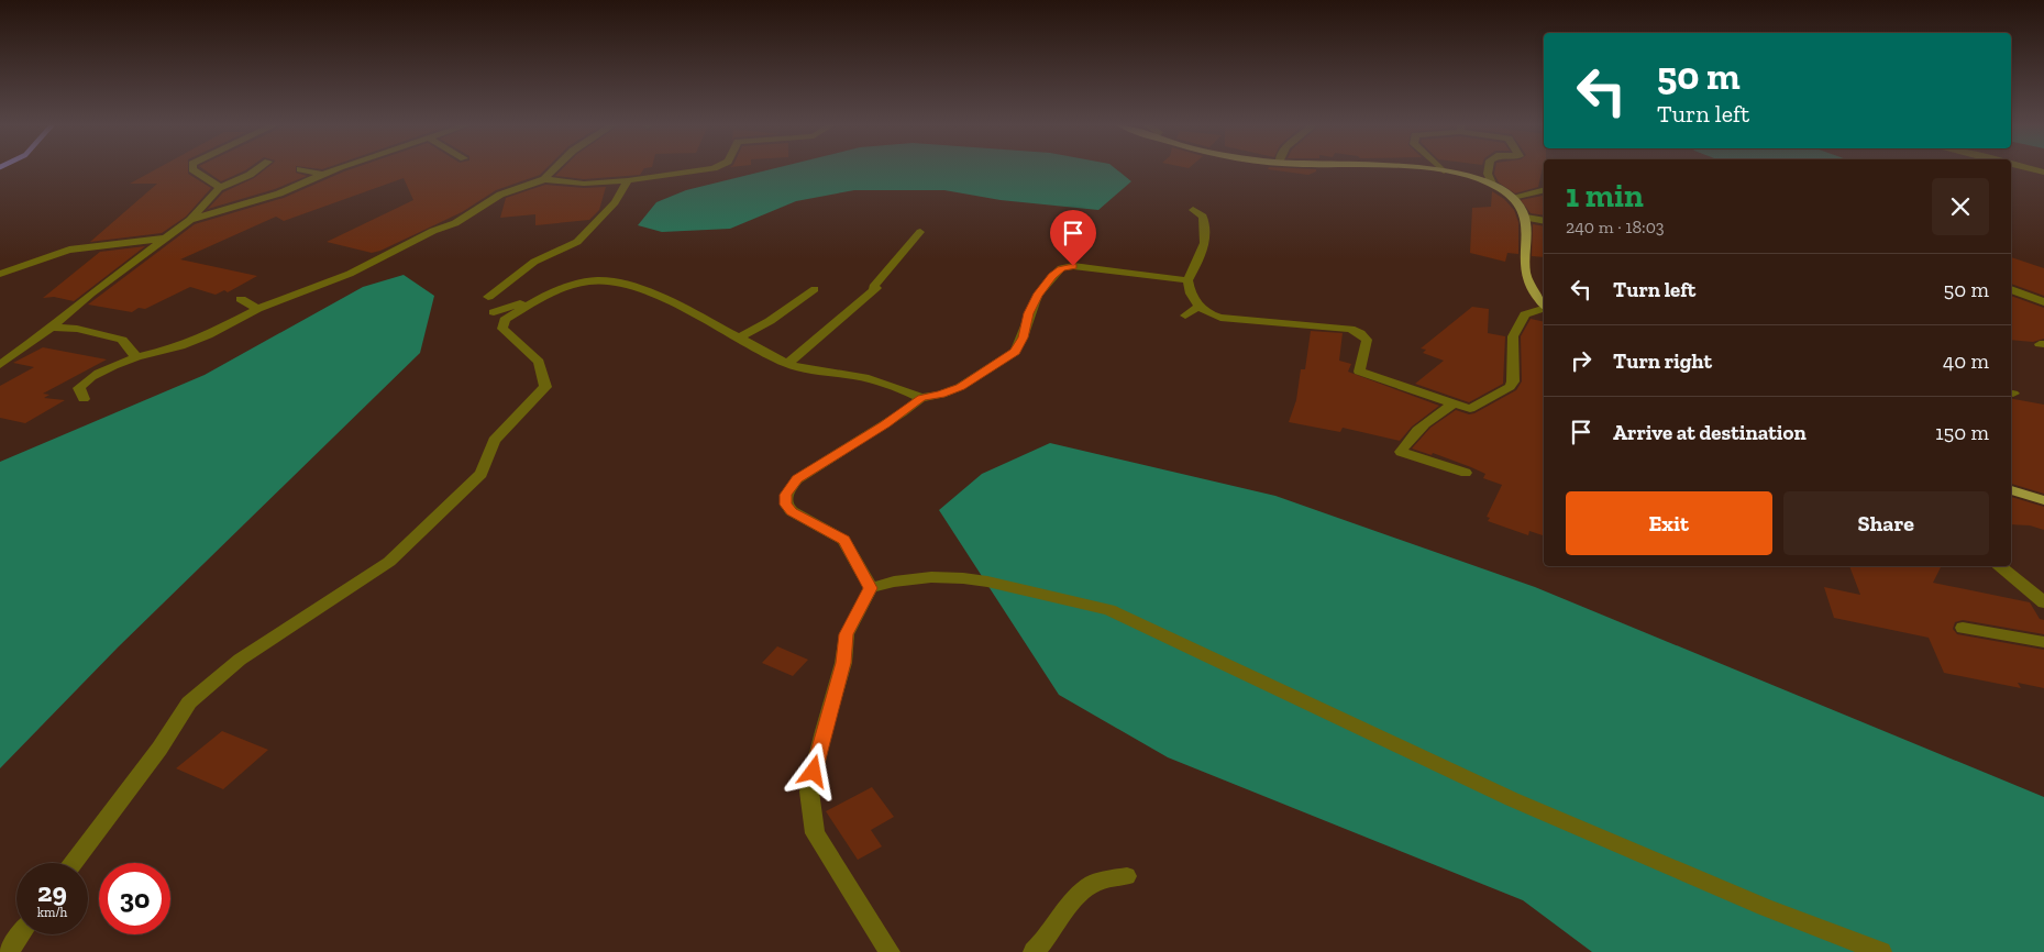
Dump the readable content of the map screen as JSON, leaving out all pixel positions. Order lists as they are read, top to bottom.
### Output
{
  "page": {
    "turn": ["50 m", "Turn left"],
    "heading": ["1 min", "240 m · 18:03"],
    "list": [
      {
        "name": "Turn left",
        "value": "50 m"
      },
      {
        "name": "Turn right",
        "value": "40 m"
      },
      {
        "name": "Arrive at destination",
        "value": "150 m"
      }
    ],
    "buttons": ["Exit", "Share"],
    "speed": "29 km/h",
    "limit": "30"
  }
}
